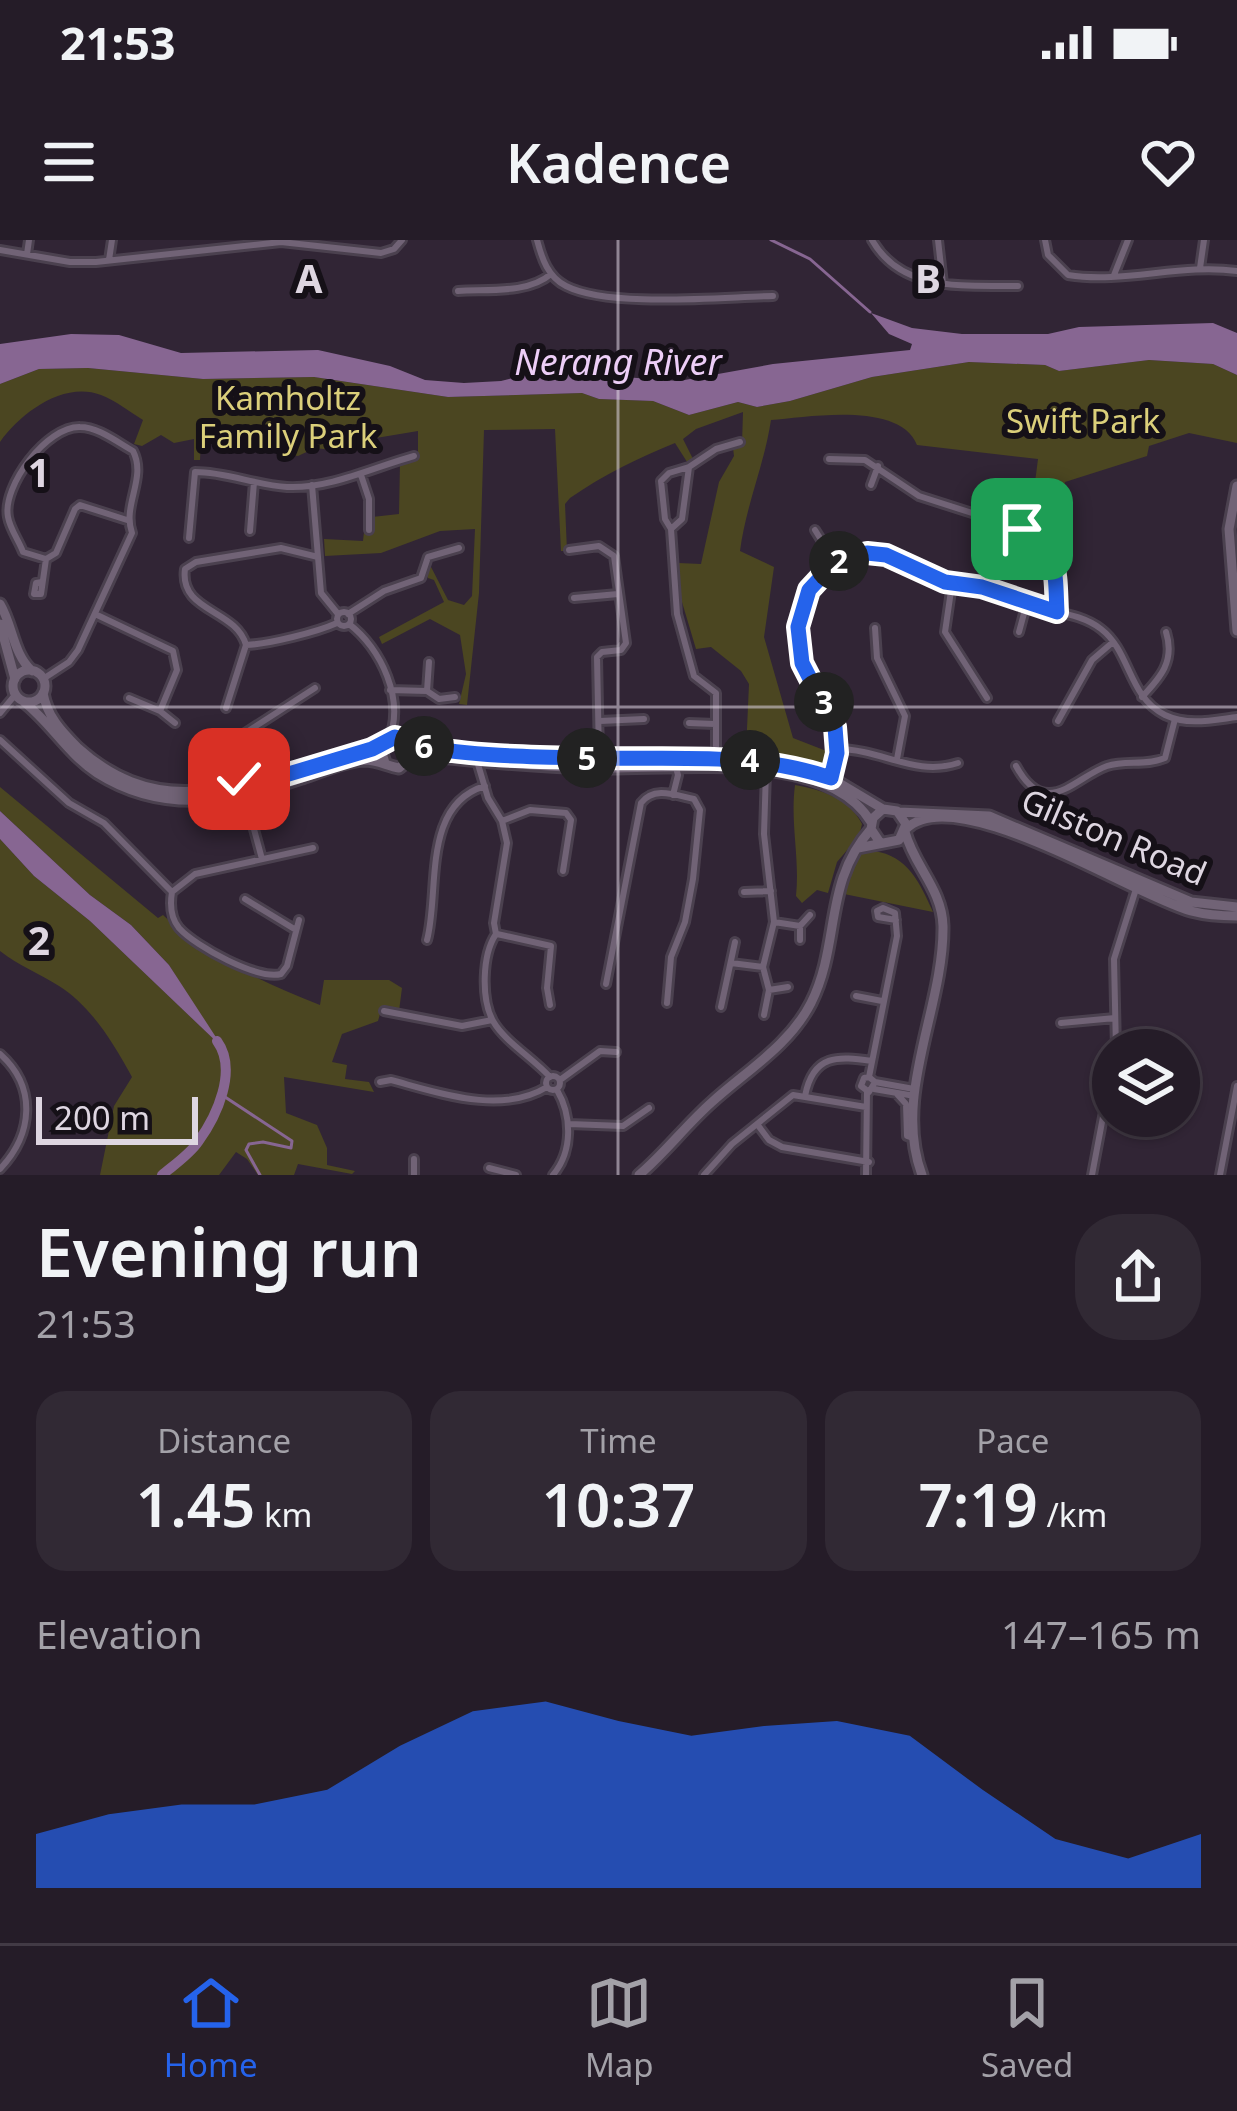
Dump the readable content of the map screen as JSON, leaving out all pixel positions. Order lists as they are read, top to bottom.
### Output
{
  "streets": {
    "main road": ["Gilston Road"]
  },
  "water": ["Nerang River"],
  "parks": ["Kamholtz Family Park", "Swift Park"],
  "scale_bar": "200 m",
  "page": {
    "status": "21:53",
    "header": "Kadence",
    "pins": [
      "2",
      "3",
      "6",
      "5",
      "4"
    ],
    "scale": "200 m",
    "heading": ["Evening run", "21:53"],
    "stats": [
      ["Distance", "1.45 km"],
      ["Time", "10:37"],
      ["Pace", "7:19 /km"]
    ],
    "chart": ["Elevation", "147–165 m"],
    "tabs": ["Home", "Map", "Saved"]
  },
  "grid": {
    "columns": ["A", "B"],
    "rows": ["1", "2"]
  }
}
